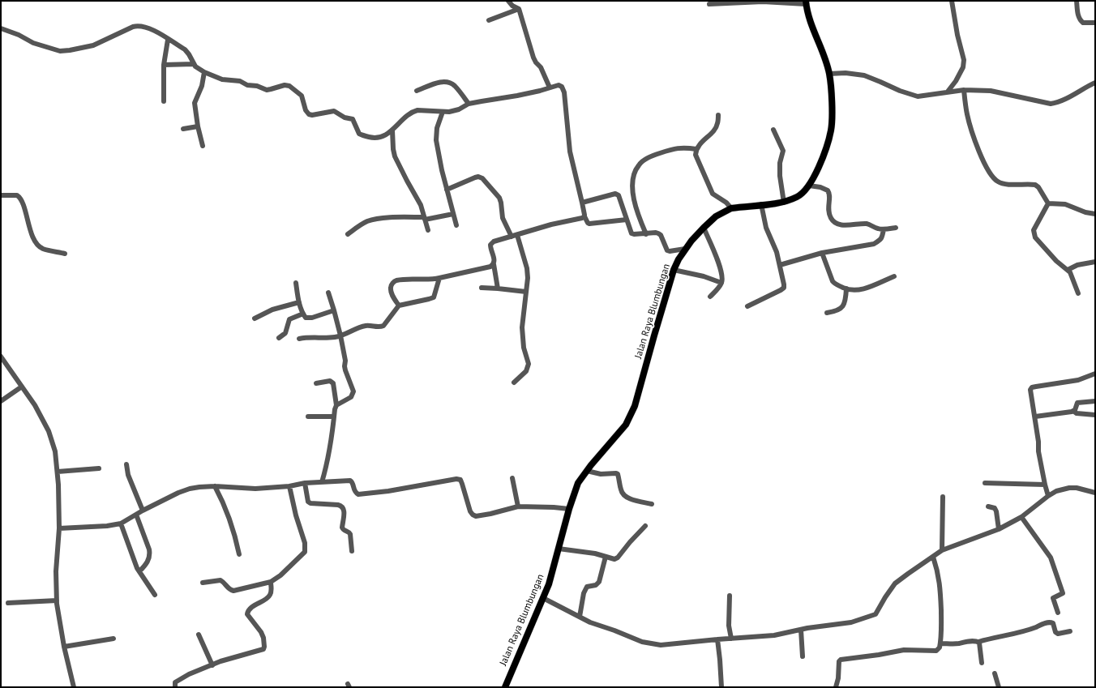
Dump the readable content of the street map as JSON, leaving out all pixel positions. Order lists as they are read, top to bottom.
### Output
{
  "streets": {
    "main road": ["Jalan Raya Blumbungan"]
  }
}
